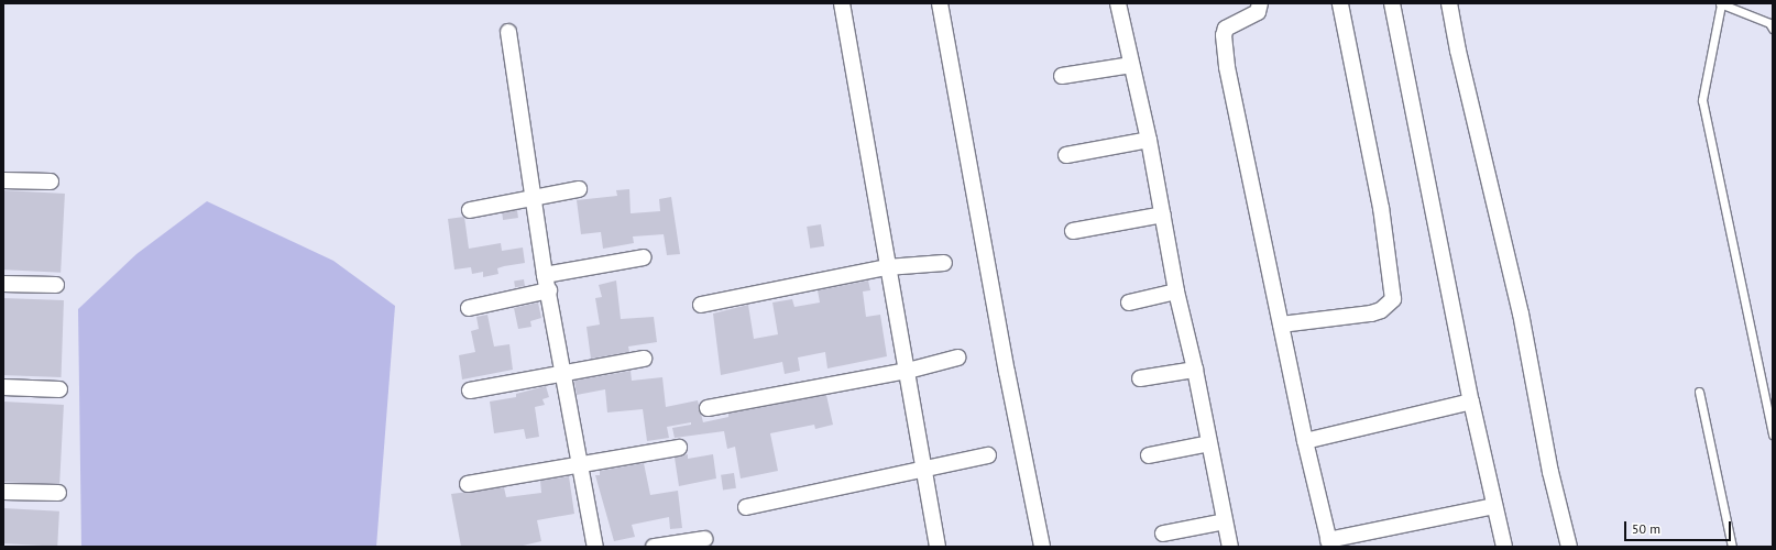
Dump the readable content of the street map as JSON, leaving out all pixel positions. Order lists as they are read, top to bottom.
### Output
{
  "scale_bar": "50 m"
}
